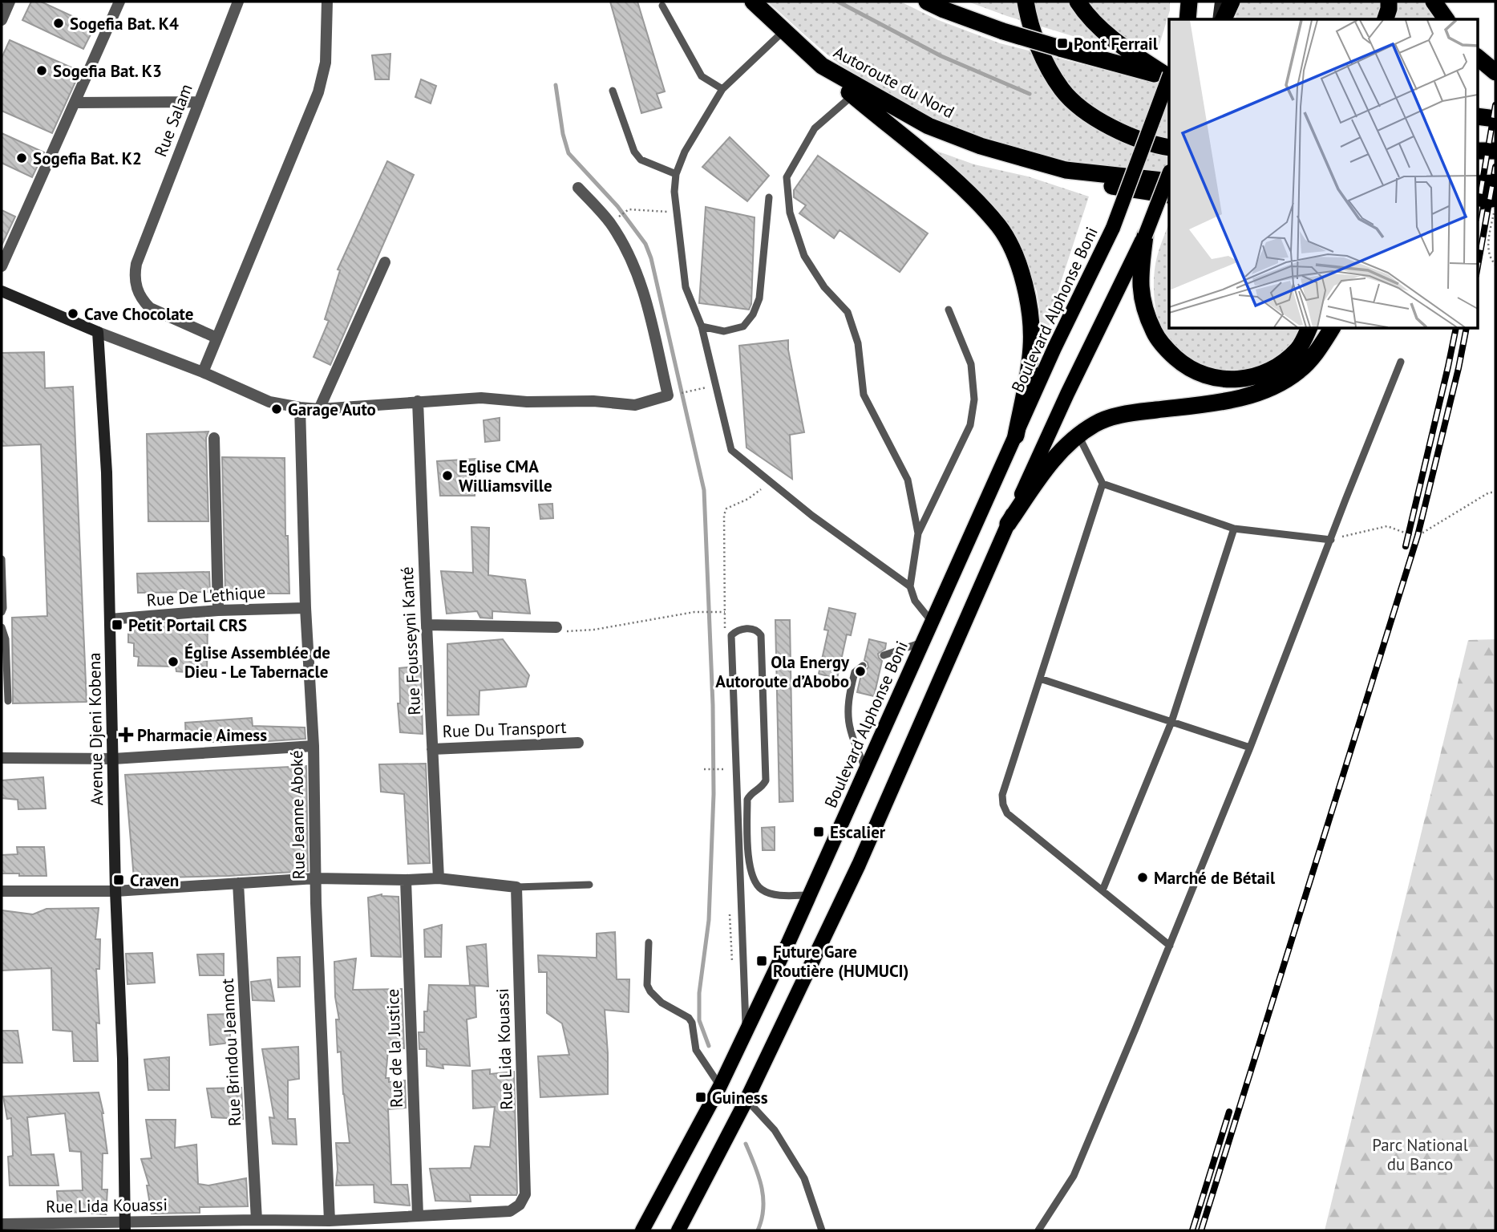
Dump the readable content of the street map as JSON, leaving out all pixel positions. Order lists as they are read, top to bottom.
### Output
{
  "streets": {
    "highway": ["Autoroute du Nord"],
    "main road": ["Boulevard Alphonse Boni"],
    "street": [
      "Rue Salam",
      "Rue De L'ethique",
      "Rue Fousseyni Kanté",
      "Avenue Djeni Kobena",
      "Rue Du Transport",
      "Rue Jeanne Aboké",
      "Rue de la Justice",
      "Rue Lida Kouassi",
      "Rue Brindou Jeannot"
    ]
  },
  "crossings": [
    ["Rue De L'ethique", "Avenue Djeni Kobena"],
    ["Rue De L'ethique", "Rue Jeanne Aboké"],
    ["Rue Fousseyni Kanté", "Rue Du Transport"],
    ["Avenue Djeni Kobena", "Rue Lida Kouassi"],
    ["Rue Jeanne Aboké", "Rue Lida Kouassi"],
    ["Rue de la Justice", "Rue Lida Kouassi"],
    ["Rue Lida Kouassi", "Rue Brindou Jeannot"]
  ],
  "parks": ["Parc National du Banco"],
  "places": {
    "other": [
      "Sogefia Bat. K4",
      "Sogefia Bat. K3",
      "Sogefia Bat. K2",
      "Cave Chocolate",
      "Garage Auto",
      "Eglise CMA Williamsville",
      "Église Assemblée de Dieu - Le Tabernacle",
      "Ola Energy Autoroute d’Abobo",
      "Marché de Bétail"
    ],
    "transit": [
      "Pont Ferrail",
      "Petit Portail CRS",
      "Escalier",
      "Craven",
      "Future Gare Routière (HUMUCI)",
      "Guiness"
    ],
    "health": ["Pharmacie Aimess"]
  }
}
